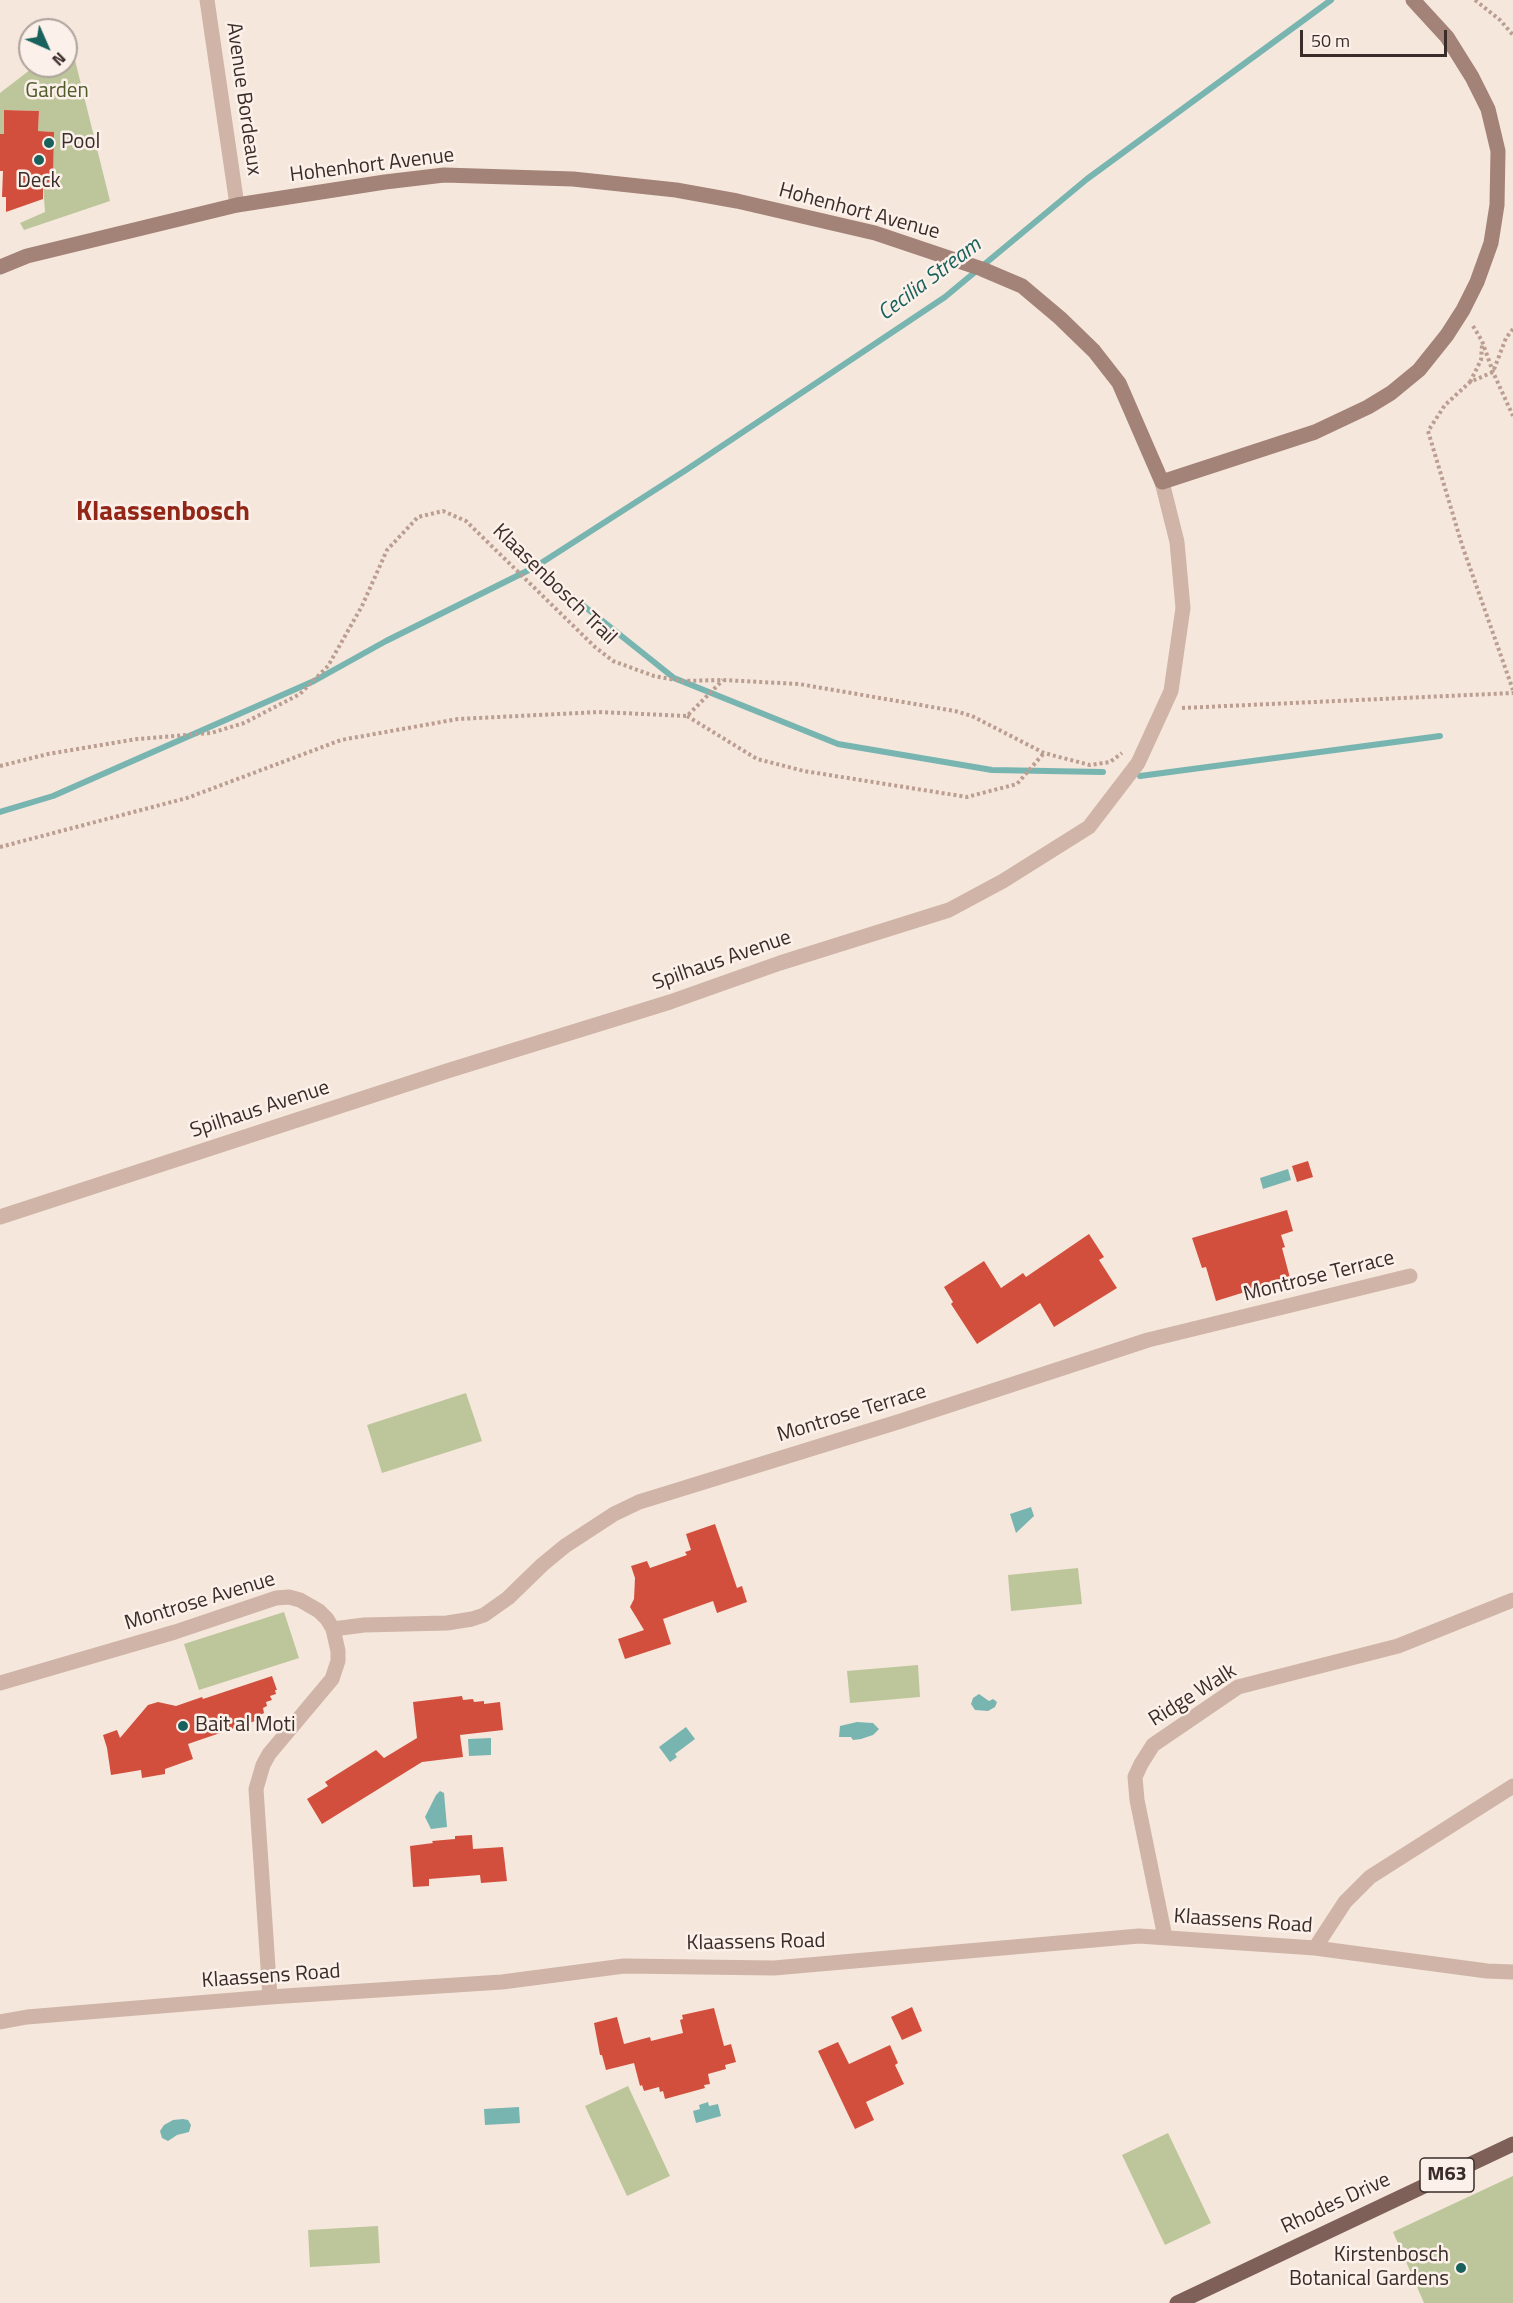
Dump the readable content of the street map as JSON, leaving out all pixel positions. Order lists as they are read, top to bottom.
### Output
{
  "streets": {
    "main road": ["M63", "Rhodes Drive"],
    "street": [
      "Avenue Bordeaux",
      "Hohenhort Avenue",
      "Spilhaus Avenue",
      "Montrose Terrace",
      "Montrose Avenue",
      "Ridge Walk",
      "Klaassens Road"
    ],
    "path": ["Klaasenbosch Trail"]
  },
  "crossings": [
    ["Avenue Bordeaux", "Hohenhort Avenue"],
    ["Hohenhort Avenue", "Spilhaus Avenue"],
    ["Montrose Terrace", "Montrose Avenue"],
    ["Ridge Walk", "Klaassens Road"]
  ],
  "districts": ["Klaassenbosch"],
  "water": ["Cecilia Stream"],
  "parks": ["Garden"],
  "places": [
    "Pool",
    "Deck",
    "Bait al Moti",
    "Kirstenbosch Botanical Gardens"
  ],
  "scale_bar": "50 m",
  "north": "bottom right"
}
